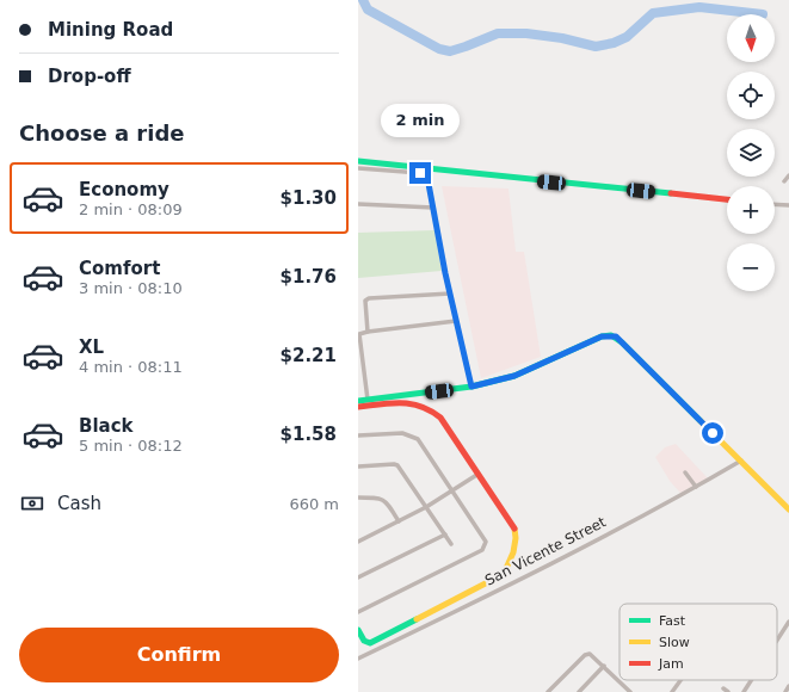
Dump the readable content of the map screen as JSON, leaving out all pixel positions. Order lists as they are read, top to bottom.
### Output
{
  "streets": {
    "street": ["San Vicente Street"]
  },
  "legend": ["Fast", "Slow", "Jam"],
  "north": "bottom",
  "page": {
    "banner": ["Mining Road", "Drop-off"],
    "map_buttons": ["+", "−"],
    "bubble": "2 min",
    "heading": "Choose a ride",
    "list": [
      {
        "name": "Economy",
        "note": "2 min · 08:09",
        "value": "$1.30"
      },
      {
        "name": "Comfort",
        "note": "3 min · 08:10",
        "value": "$1.76"
      },
      {
        "name": "XL",
        "note": "4 min · 08:11",
        "value": "$2.21"
      },
      {
        "name": "Black",
        "note": "5 min · 08:12",
        "value": "$1.58"
      }
    ],
    "pay": ["Cash", "660 m"],
    "buttons": "Confirm"
  }
}
